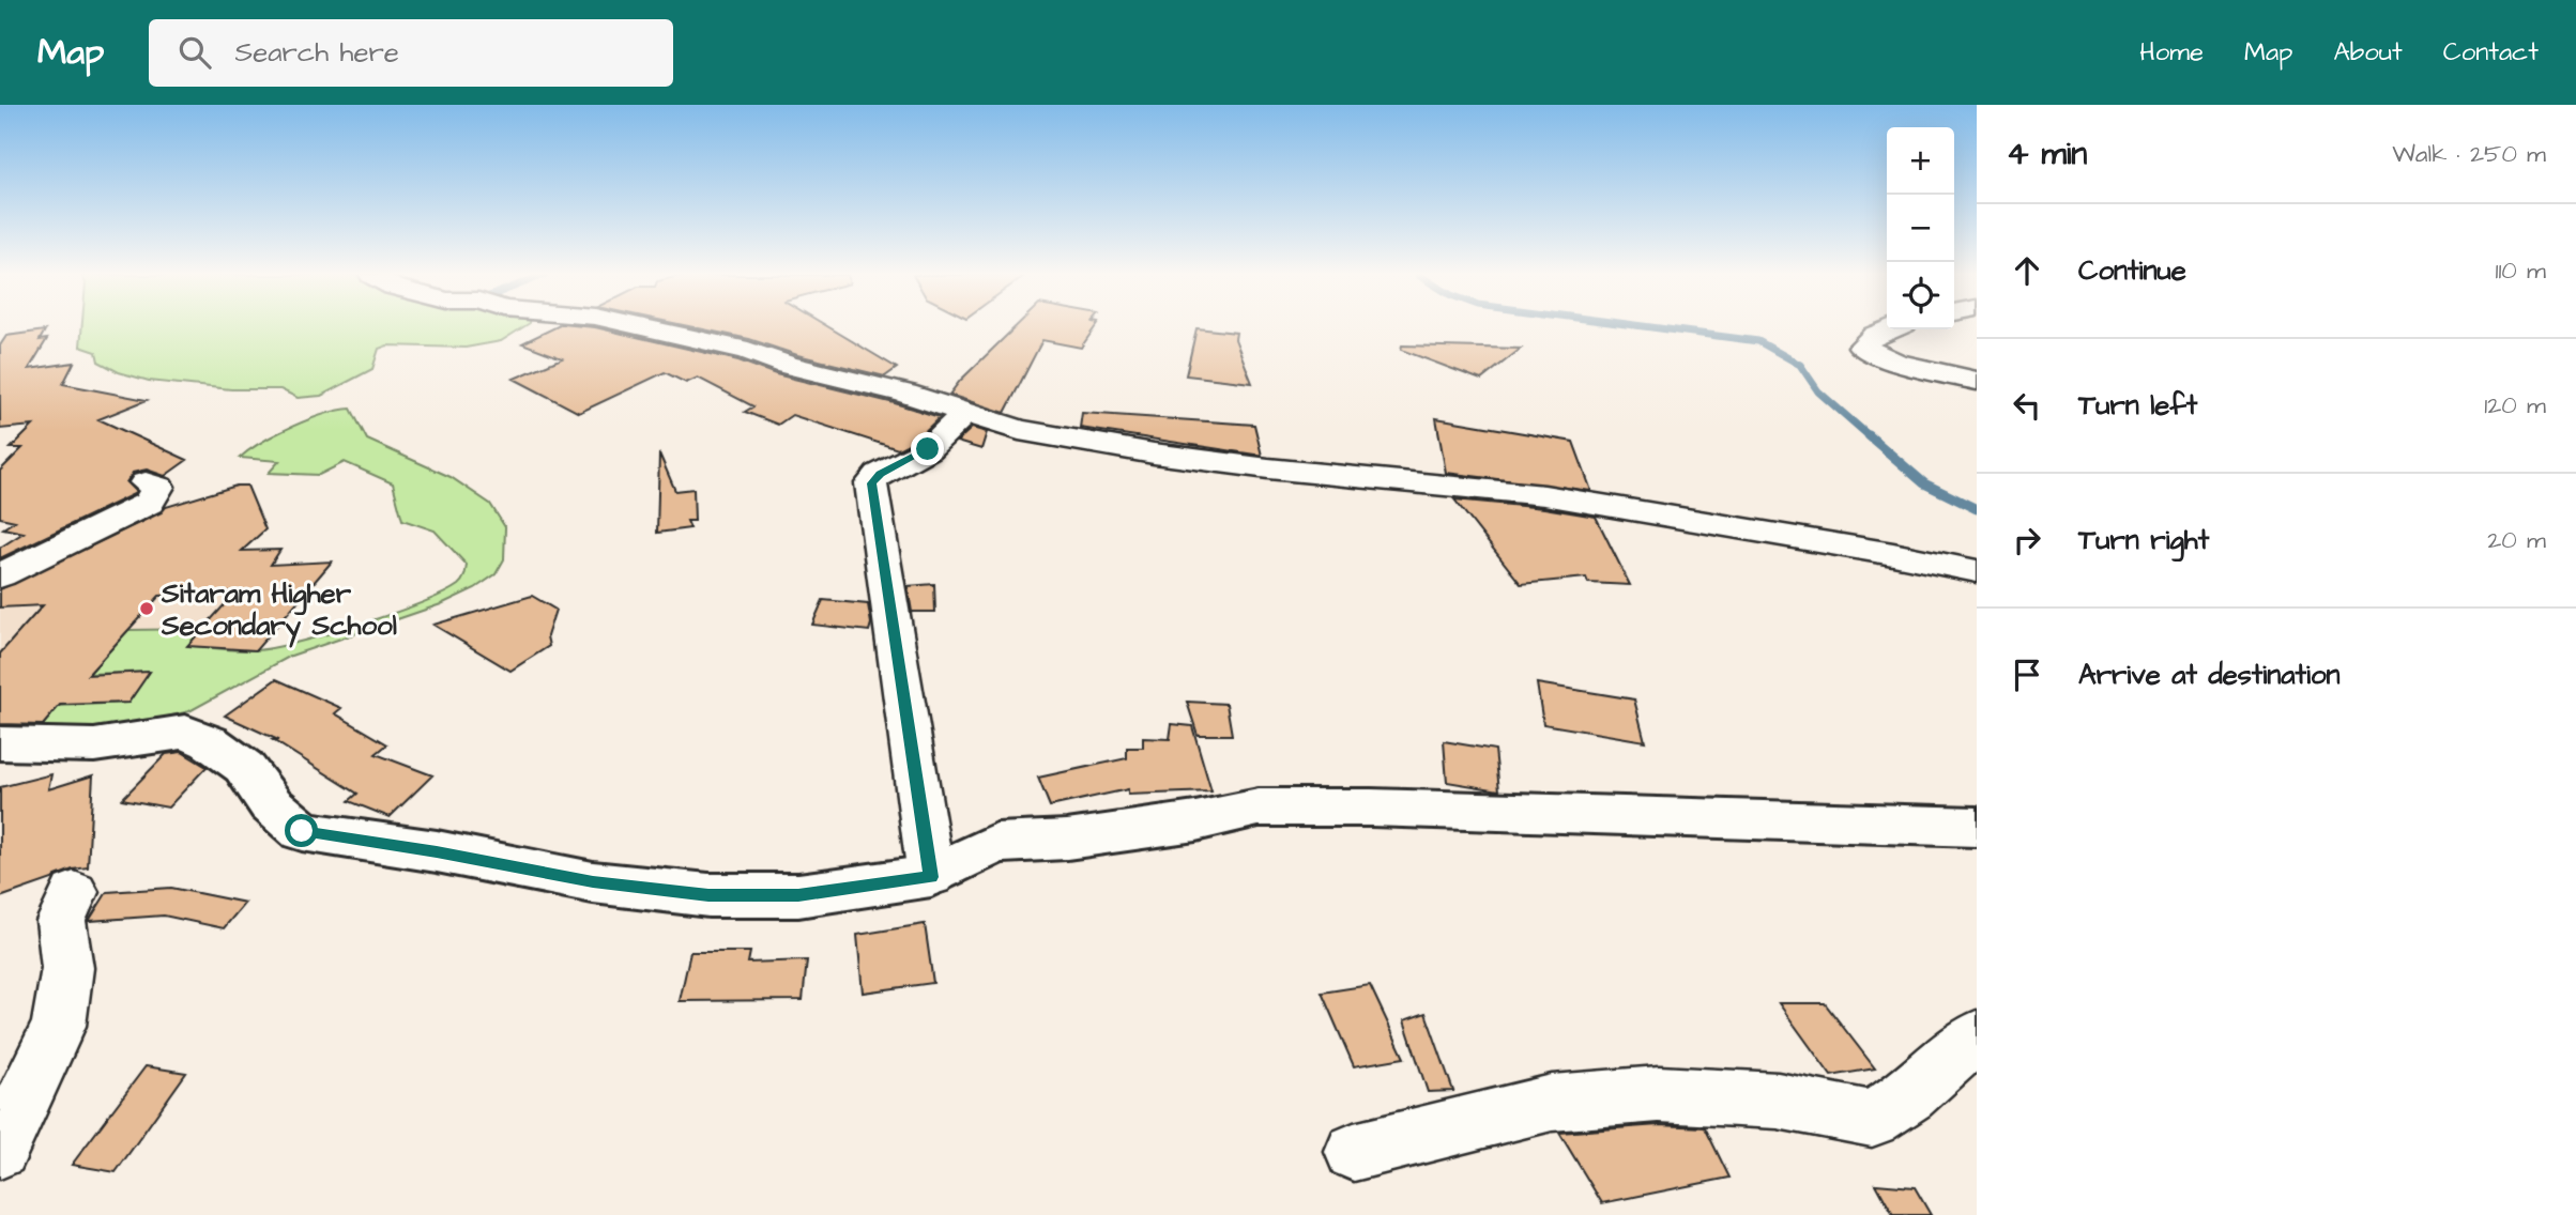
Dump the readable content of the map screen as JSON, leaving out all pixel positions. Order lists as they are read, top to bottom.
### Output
{
  "places": ["Sitaram Higher Secondary School"],
  "page": {
    "header": "Map",
    "search": "Search here",
    "nav": [
      "Home",
      "Map",
      "About",
      "Contact"
    ],
    "heading": ["4 min", "Walk · 250 m"],
    "map_buttons": ["+", "−"],
    "list": [
      ["Continue", "110 m"],
      ["Turn left", "120 m"],
      ["Turn right", "20 m"],
      "Arrive at destination"
    ]
  }
}
